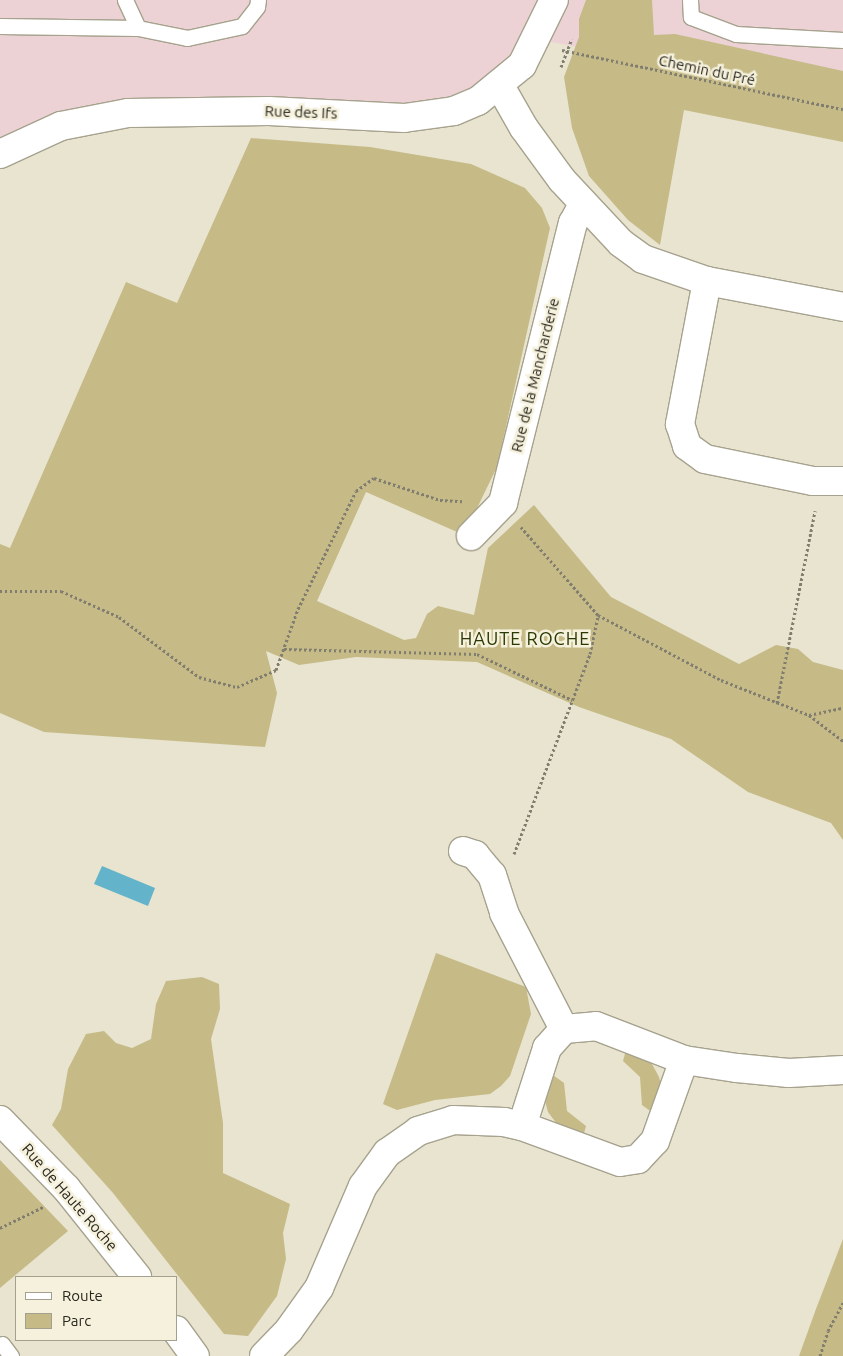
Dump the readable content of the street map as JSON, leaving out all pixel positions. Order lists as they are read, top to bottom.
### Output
{
  "streets": {
    "street": ["Rue des Ifs", "Rue de la Mancharderie", "Rue de Haute Roche"],
    "path": ["Chemin du Pré"]
  },
  "districts": ["HAUTE ROCHE"],
  "legend": ["Route", "Parc"]
}
